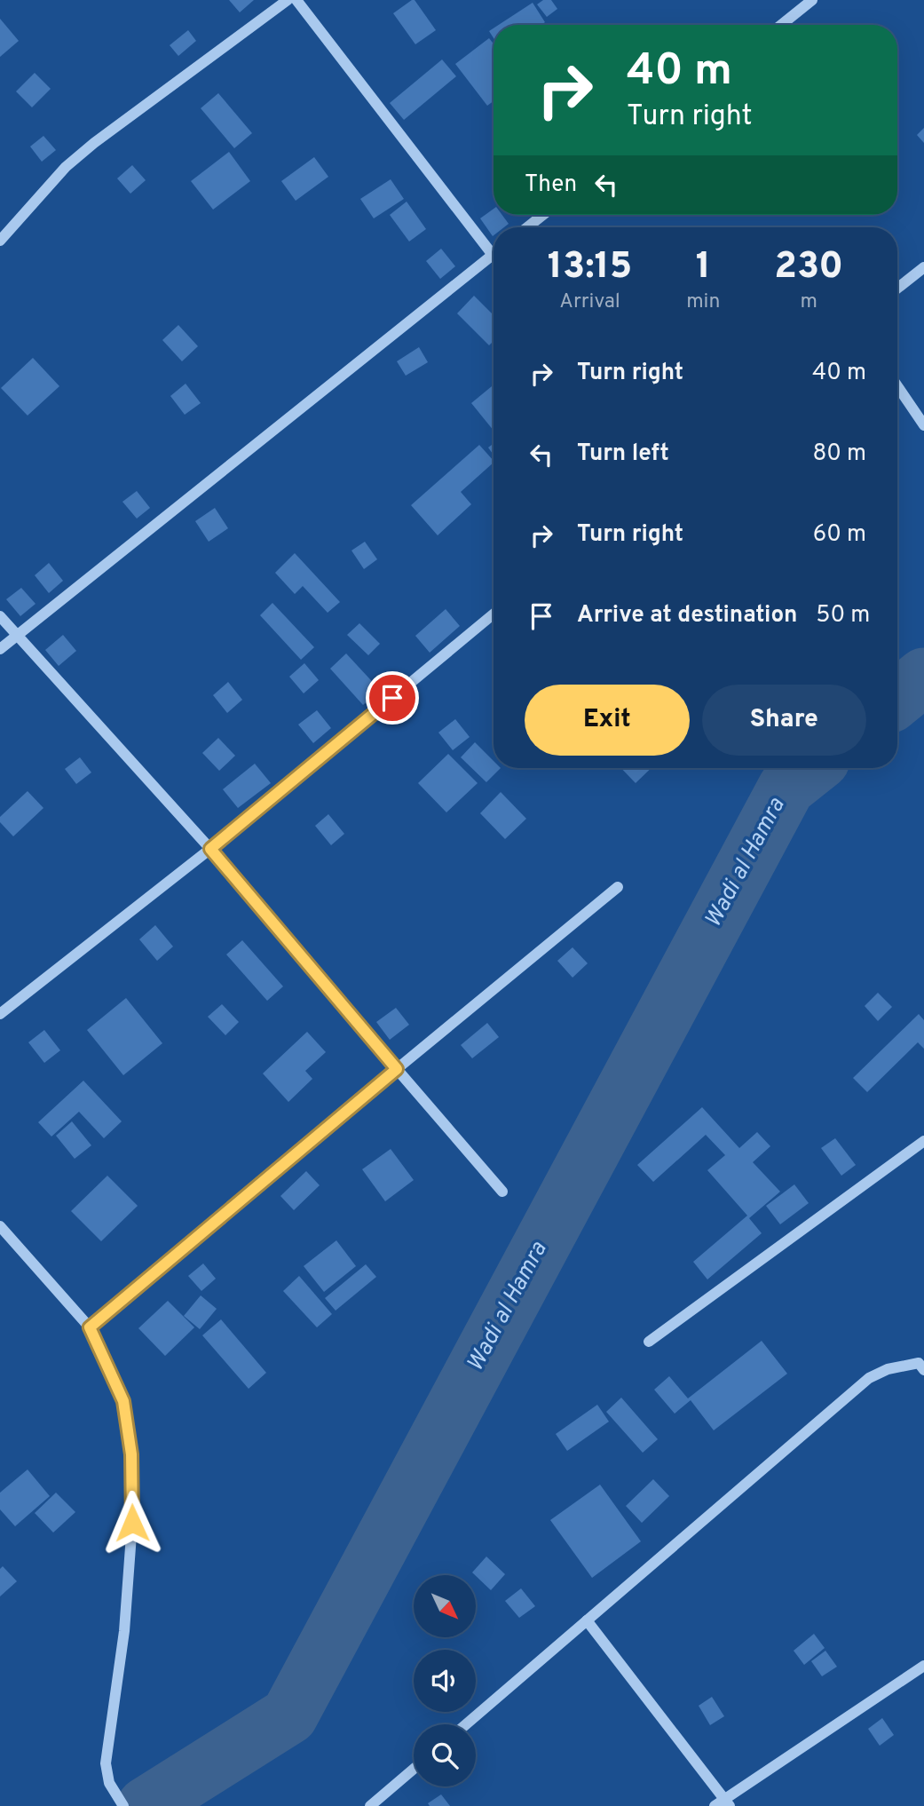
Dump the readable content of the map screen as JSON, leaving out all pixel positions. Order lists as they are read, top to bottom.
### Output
{
  "water": ["Wadi al Hamra"],
  "north": "bottom right",
  "page": {
    "turn": ["40 m", "Turn right"],
    "then": "Then",
    "eta": [
      "13:15",
      "Arrival",
      "1",
      "min",
      "230",
      "m"
    ],
    "list": [
      {
        "name": "Turn right",
        "value": "40 m"
      },
      {
        "name": "Turn left",
        "value": "80 m"
      },
      {
        "name": "Turn right",
        "value": "60 m"
      },
      {
        "name": "Arrive at destination",
        "value": "50 m"
      }
    ],
    "buttons": ["Exit", "Share"]
  }
}
